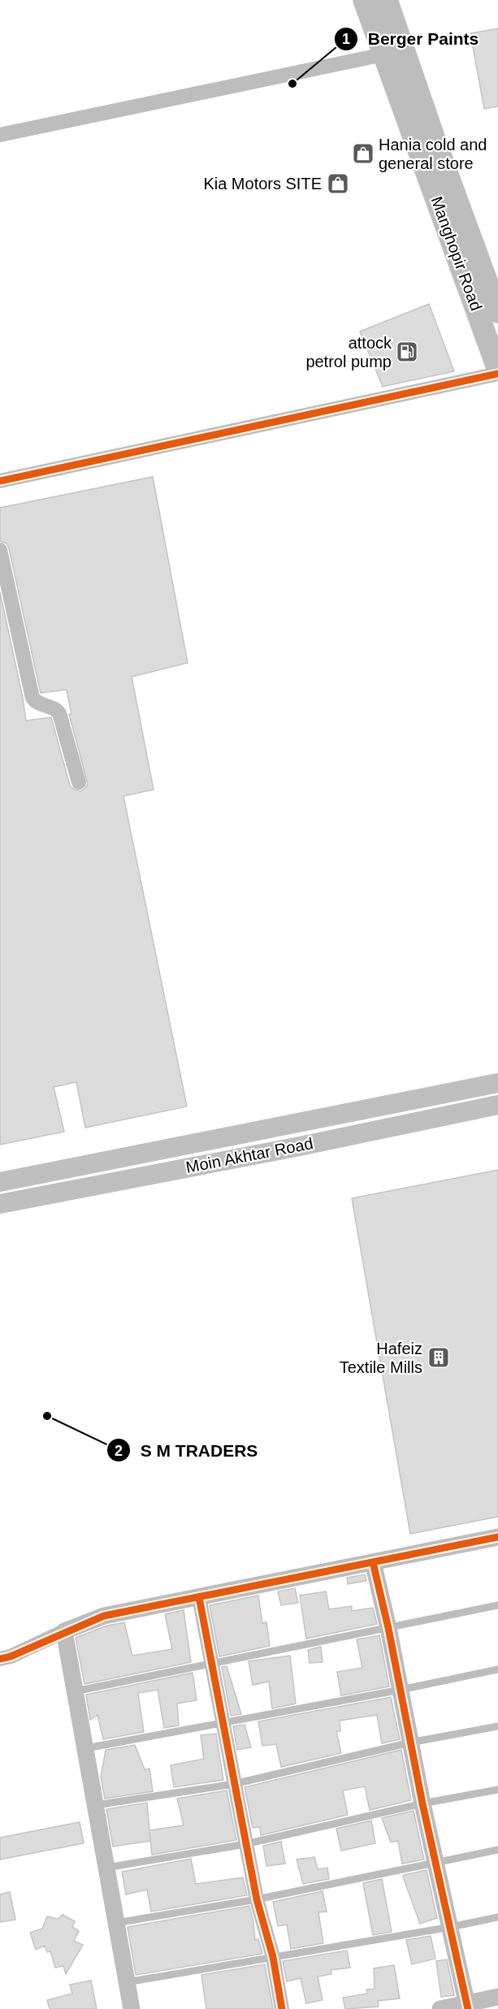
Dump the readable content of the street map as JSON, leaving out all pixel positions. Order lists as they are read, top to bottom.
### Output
{
  "streets": {
    "main road": ["Manghopir Road", "Moin Akhtar Road"]
  },
  "places": {
    "other": ["Berger Paints", "S M TRADERS"],
    "shop": ["Hania cold and general store", "Kia Motors SITE"],
    "fuel station": ["attock petrol pump"],
    "building": ["Hafeiz Textile Mills"]
  }
}
